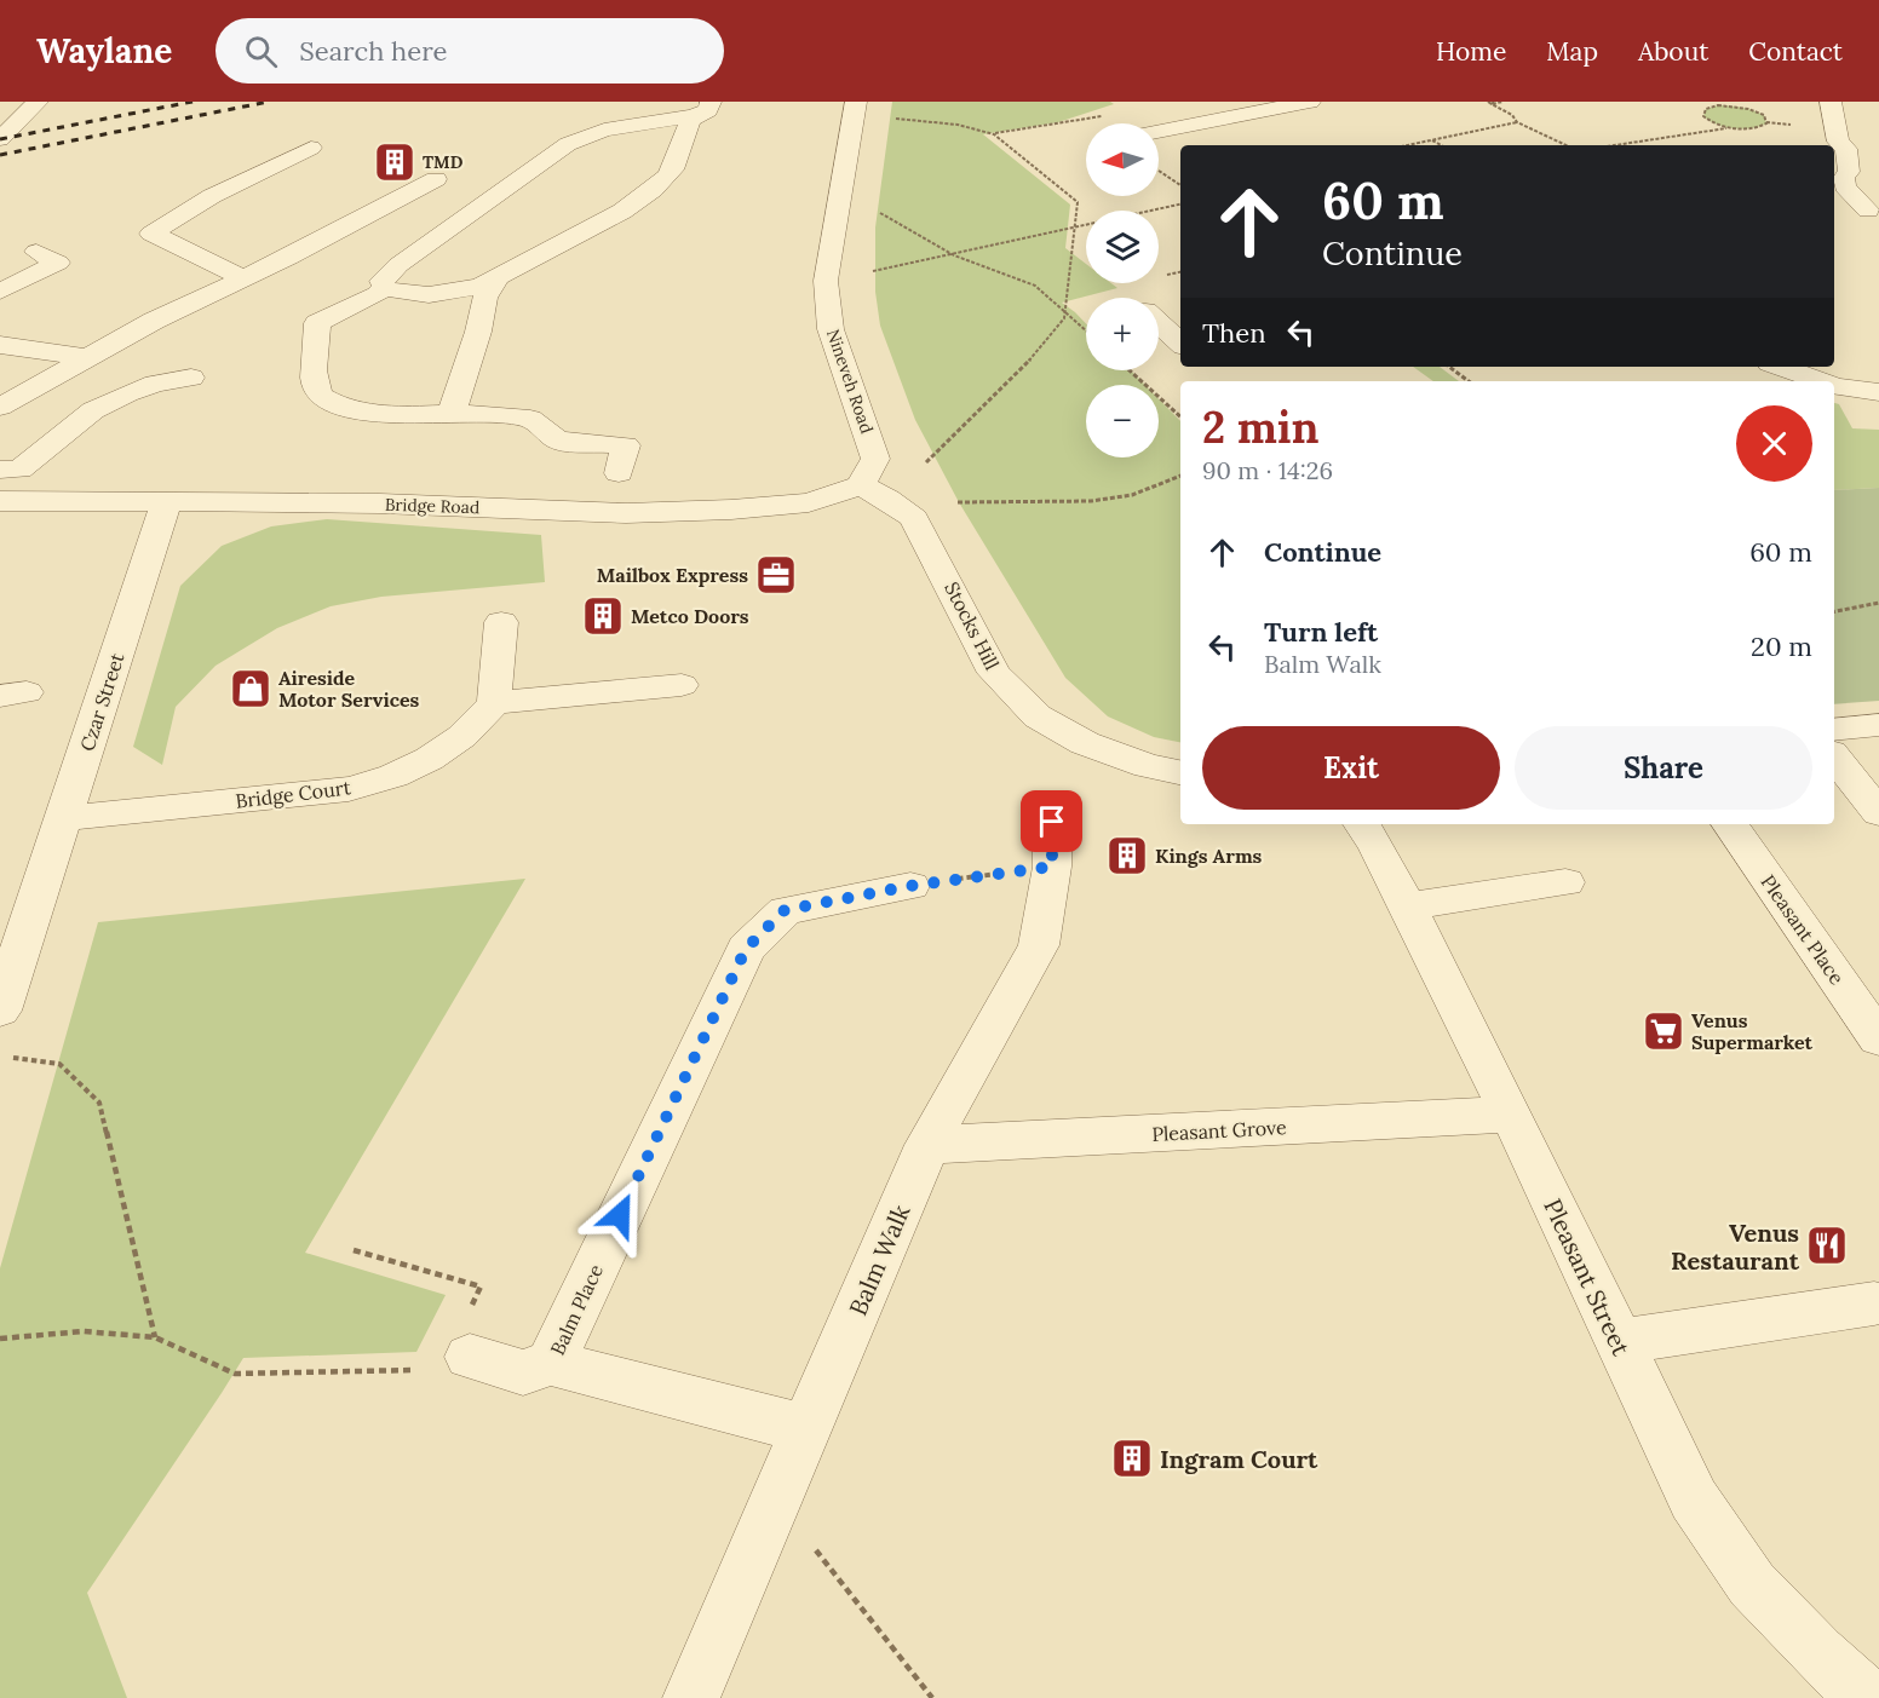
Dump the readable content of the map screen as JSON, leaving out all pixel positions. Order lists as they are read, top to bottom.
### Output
{
  "streets": {
    "street": [
      "Nineveh Road",
      "Bridge Road",
      "Stocks Hill",
      "Czar Street",
      "Bridge Court",
      "Pleasant Place",
      "Pleasant Grove",
      "Balm Walk",
      "Pleasant Street",
      "Balm Place"
    ]
  },
  "crossings": [
    ["Nineveh Road", "Bridge Road"],
    ["Nineveh Road", "Stocks Hill"],
    ["Bridge Road", "Stocks Hill"],
    ["Bridge Road", "Czar Street"],
    ["Czar Street", "Bridge Court"],
    ["Pleasant Grove", "Balm Walk"],
    ["Pleasant Grove", "Pleasant Street"],
    ["Balm Walk", "Balm Place"]
  ],
  "places": {
    "building": [
      "TMD",
      "Metco Doors",
      "Kings Arms",
      "Ingram Court"
    ],
    "office": ["Mailbox Express"],
    "shop": ["Aireside Motor Services"],
    "supermarket": ["Venus Supermarket"],
    "restaurant": ["Venus Restaurant"]
  },
  "north": "left",
  "page": {
    "header": "Waylane",
    "search": "Search here",
    "nav": [
      "Home",
      "Map",
      "About",
      "Contact"
    ],
    "map_buttons": ["+", "−"],
    "turn": ["60 m", "Continue"],
    "then": "Then",
    "heading": ["2 min", "90 m · 14:26"],
    "list": [
      {
        "name": "Continue",
        "value": "60 m"
      },
      {
        "name": "Turn left",
        "note": "Balm Walk",
        "value": "20 m"
      }
    ],
    "buttons": ["Exit", "Share"]
  }
}
